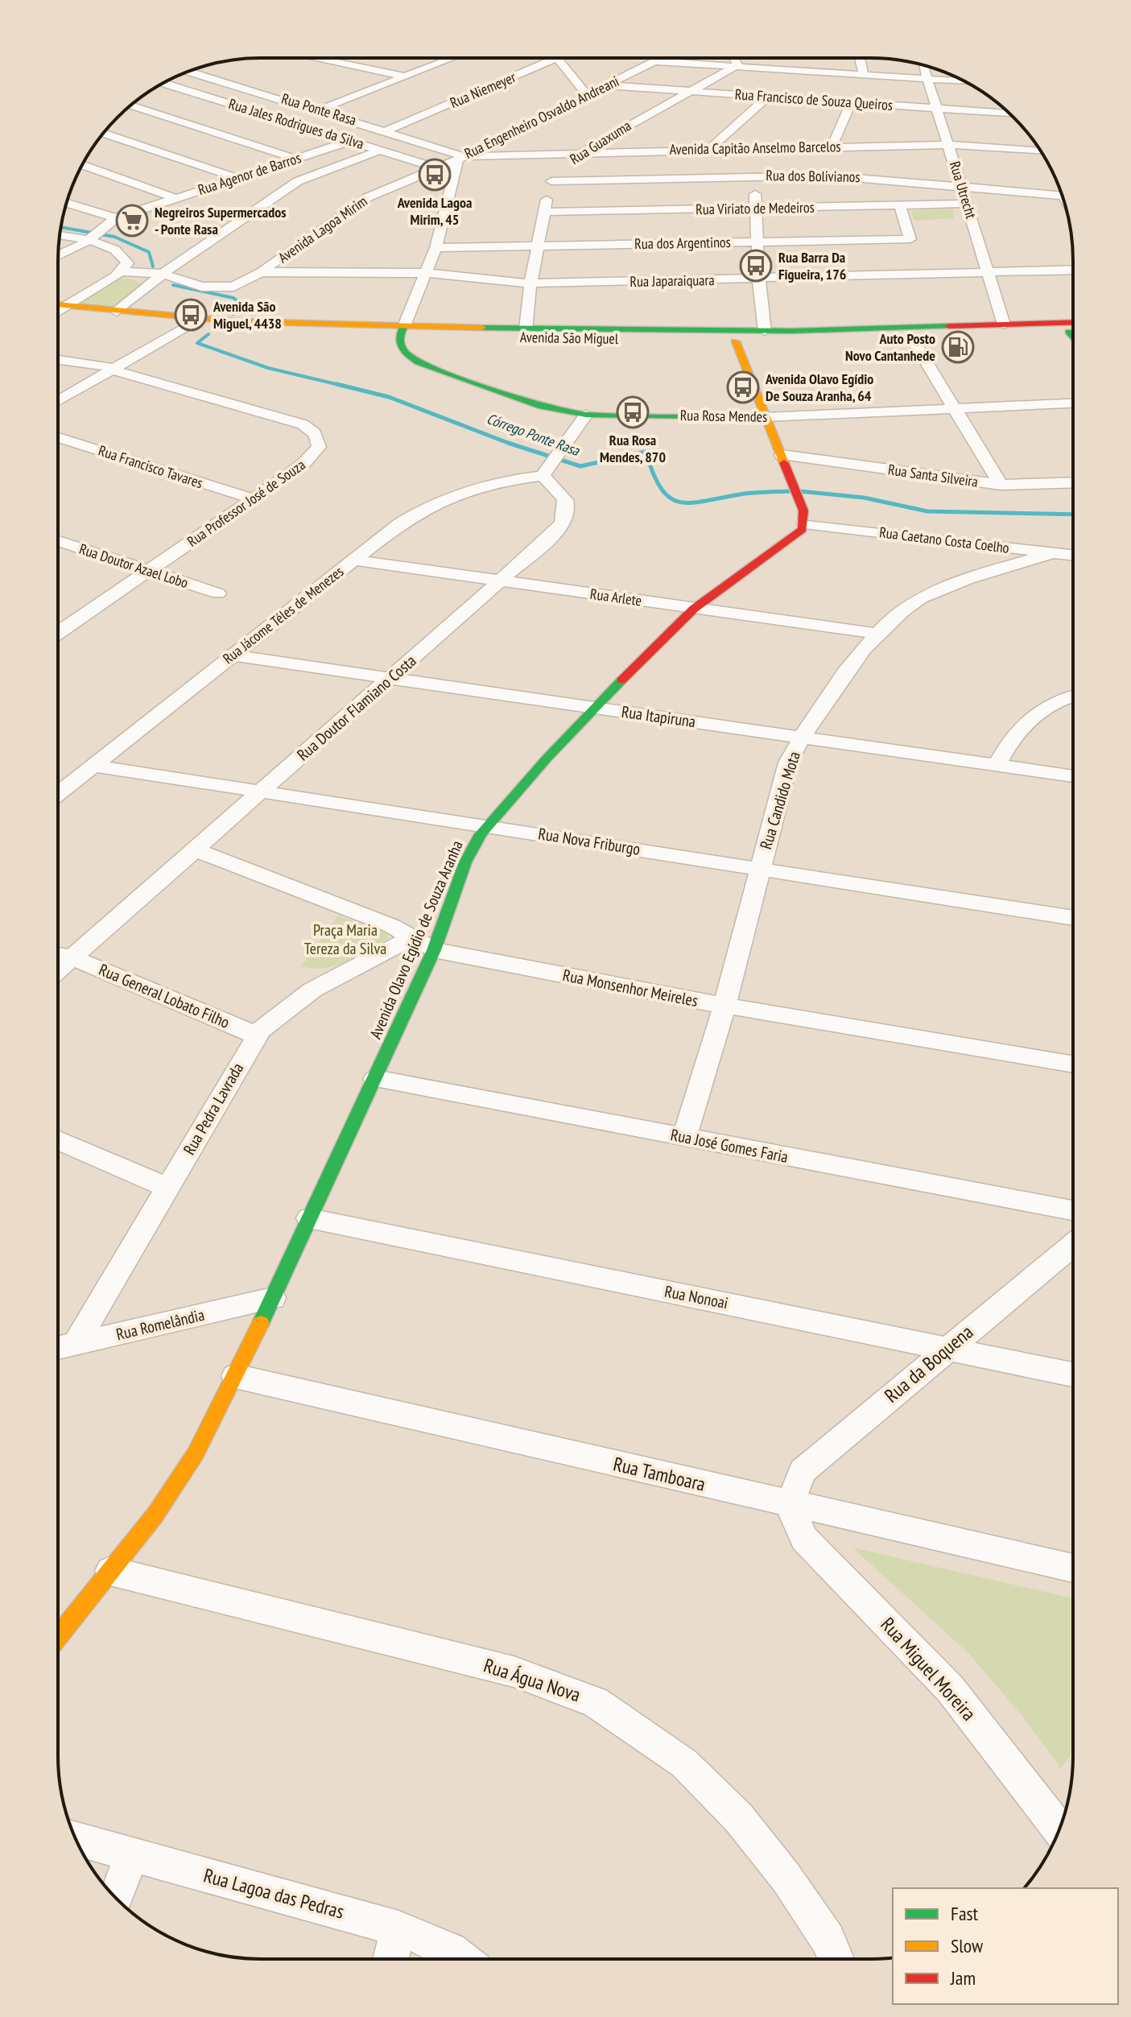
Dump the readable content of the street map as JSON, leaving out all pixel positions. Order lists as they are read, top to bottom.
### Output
{
  "streets": {
    "main road": ["Avenida São Miguel", "Rua Rosa Mendes", "Avenida Olavo Egídio de Souza Aranha"],
    "street": [
      "Rua Niemeyer",
      "Rua Francisco de Souza Queiros",
      "Rua Ponte Rasa",
      "Rua Engenheiro Osvaldo Andreani",
      "Rua Jales Rodrigues da Silva",
      "Rua Guaxuma",
      "Avenida Capitão Anselmo Barcelos",
      "Rua Agenor de Barros",
      "Rua dos Bolivianos",
      "Rua Utrecht",
      "Rua Viriato de Medeiros",
      "Avenida Lagoa Mirim",
      "Rua dos Argentinos",
      "Rua Japaraiquara",
      "Rua Francisco Tavares",
      "Rua Santa Silveira",
      "Rua Professor José de Souza",
      "Rua Caetano Costa Coelho",
      "Rua Doutor Azael Lobo",
      "Rua Arlete",
      "Rua Jácome Téles de Menezes",
      "Rua Doutor Flamiano Costa",
      "Rua Itapiruna",
      "Rua Candido Mota",
      "Rua Nova Friburgo",
      "Rua Monsenhor Meireles",
      "Rua General Lobato Filho",
      "Rua Pedra Lavrada",
      "Rua José Gomes Faria",
      "Rua Nonoai",
      "Rua Romelândia",
      "Rua da Boquena",
      "Rua Tamboara",
      "Rua Miguel Moreira",
      "Rua Água Nova",
      "Rua Lagoa das Pedras"
    ]
  },
  "crossings": [
    ["Rua Niemeyer", "Rua Ponte Rasa"],
    ["Rua Francisco de Souza Queiros", "Rua Engenheiro Osvaldo Andreani"],
    ["Rua Francisco de Souza Queiros", "Rua Guaxuma"],
    ["Rua Francisco de Souza Queiros", "Rua Utrecht"],
    ["Rua Ponte Rasa", "Rua Engenheiro Osvaldo Andreani"],
    ["Rua Ponte Rasa", "Avenida Capitão Anselmo Barcelos"],
    ["Rua Ponte Rasa", "Avenida Lagoa Mirim"],
    ["Rua Engenheiro Osvaldo Andreani", "Avenida Capitão Anselmo Barcelos"],
    ["Rua Engenheiro Osvaldo Andreani", "Avenida Lagoa Mirim"],
    ["Rua Engenheiro Osvaldo Andreani", "Rua dos Argentinos"],
    ["Rua Engenheiro Osvaldo Andreani", "Rua Japaraiquara"],
    ["Rua Engenheiro Osvaldo Andreani", "Avenida São Miguel"],
    ["Rua Engenheiro Osvaldo Andreani", "Rua Rosa Mendes"],
    ["Rua Jales Rodrigues da Silva", "Rua Agenor de Barros"],
    ["Rua Jales Rodrigues da Silva", "Avenida Lagoa Mirim"],
    ["Rua Guaxuma", "Avenida Capitão Anselmo Barcelos"],
    ["Rua Guaxuma", "Rua dos Bolivianos"],
    ["Rua Guaxuma", "Rua Viriato de Medeiros"],
    ["Rua Guaxuma", "Rua dos Argentinos"],
    ["Rua Guaxuma", "Rua Japaraiquara"],
    ["Rua Guaxuma", "Avenida São Miguel"],
    ["Avenida Capitão Anselmo Barcelos", "Rua Utrecht"],
    ["Avenida Capitão Anselmo Barcelos", "Avenida Lagoa Mirim"],
    ["Rua dos Bolivianos", "Rua Utrecht"],
    ["Rua Utrecht", "Rua Viriato de Medeiros"],
    ["Rua Utrecht", "Rua Japaraiquara"],
    ["Rua Utrecht", "Avenida São Miguel"],
    ["Rua Viriato de Medeiros", "Rua dos Argentinos"],
    ["Avenida Lagoa Mirim", "Rua Japaraiquara"],
    ["Avenida São Miguel", "Rua Rosa Mendes"],
    ["Rua Francisco Tavares", "Rua Professor José de Souza"],
    ["Rua Professor José de Souza", "Rua Doutor Azael Lobo"],
    ["Rua Caetano Costa Coelho", "Rua Candido Mota"],
    ["Rua Caetano Costa Coelho", "Avenida Olavo Egídio de Souza Aranha"],
    ["Rua Arlete", "Rua Jácome Téles de Menezes"],
    ["Rua Arlete", "Rua Doutor Flamiano Costa"],
    ["Rua Arlete", "Rua Candido Mota"],
    ["Rua Arlete", "Avenida Olavo Egídio de Souza Aranha"],
    ["Rua Jácome Téles de Menezes", "Rua Doutor Flamiano Costa"],
    ["Rua Jácome Téles de Menezes", "Rua Itapiruna"],
    ["Rua Jácome Téles de Menezes", "Rua Nova Friburgo"],
    ["Rua Doutor Flamiano Costa", "Rua Itapiruna"],
    ["Rua Doutor Flamiano Costa", "Rua Nova Friburgo"],
    ["Rua Doutor Flamiano Costa", "Rua Monsenhor Meireles"],
    ["Rua Doutor Flamiano Costa", "Rua General Lobato Filho"],
    ["Rua Itapiruna", "Rua Candido Mota"],
    ["Rua Itapiruna", "Avenida Olavo Egídio de Souza Aranha"],
    ["Rua Candido Mota", "Rua Nova Friburgo"],
    ["Rua Candido Mota", "Rua Monsenhor Meireles"],
    ["Rua Candido Mota", "Rua José Gomes Faria"],
    ["Rua Nova Friburgo", "Avenida Olavo Egídio de Souza Aranha"],
    ["Avenida Olavo Egídio de Souza Aranha", "Rua Monsenhor Meireles"],
    ["Avenida Olavo Egídio de Souza Aranha", "Rua Pedra Lavrada"],
    ["Avenida Olavo Egídio de Souza Aranha", "Rua José Gomes Faria"],
    ["Avenida Olavo Egídio de Souza Aranha", "Rua Nonoai"],
    ["Avenida Olavo Egídio de Souza Aranha", "Rua Romelândia"],
    ["Avenida Olavo Egídio de Souza Aranha", "Rua Tamboara"],
    ["Avenida Olavo Egídio de Souza Aranha", "Rua Água Nova"],
    ["Rua Monsenhor Meireles", "Rua Pedra Lavrada"],
    ["Rua General Lobato Filho", "Rua Pedra Lavrada"],
    ["Rua Pedra Lavrada", "Rua Romelândia"],
    ["Rua Nonoai", "Rua da Boquena"],
    ["Rua da Boquena", "Rua Tamboara"],
    ["Rua da Boquena", "Rua Miguel Moreira"],
    ["Rua Tamboara", "Rua Miguel Moreira"]
  ],
  "water": ["Córrego Ponte Rasa"],
  "parks": ["Praça Maria Tereza da Silva"],
  "places": {
    "bus stop": [
      "Avenida Lagoa Mirim, 45",
      "Rua Barra Da Figueira, 176",
      "Avenida São Miguel, 4438",
      "Avenida Olavo Egídio De Souza Aranha, 64",
      "Rua Rosa Mendes, 870"
    ],
    "supermarket": ["Negreiros Supermercados - Ponte Rasa"],
    "fuel station": ["Auto Posto Novo Cantanhede"]
  },
  "legend": ["Fast", "Slow", "Jam"]
}
